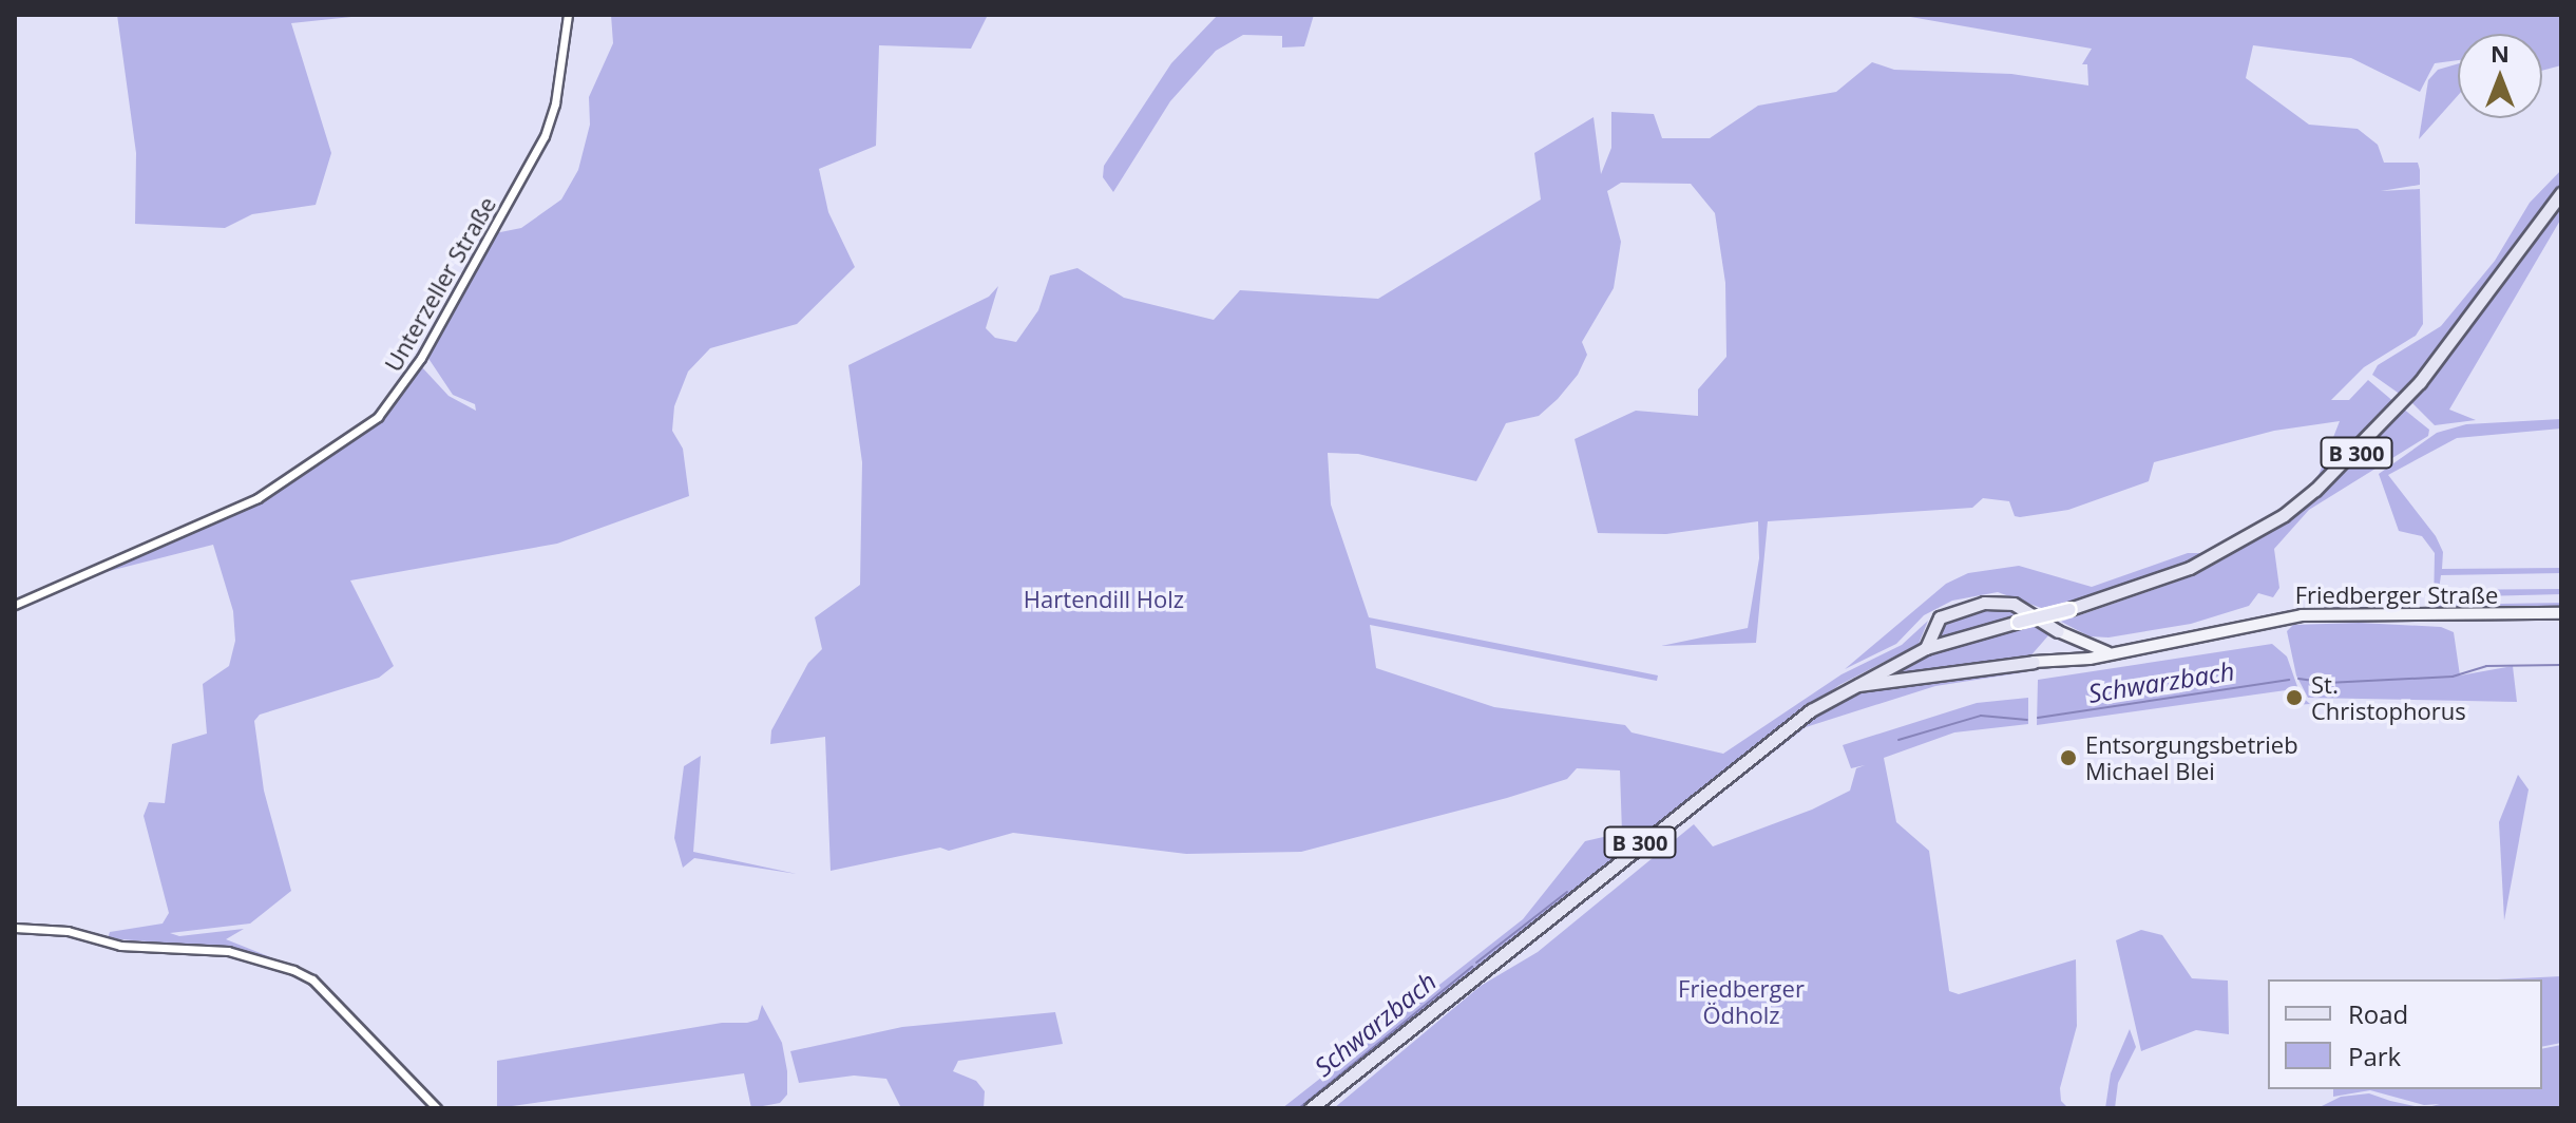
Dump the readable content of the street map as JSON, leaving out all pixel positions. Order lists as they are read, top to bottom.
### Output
{
  "streets": {
    "main road": ["B 300"],
    "street": ["Unterzeller Straße", "Friedberger Straße"]
  },
  "water": ["Schwarzbach"],
  "parks": ["Hartendill Holz", "Friedberger Ödholz"],
  "places": ["St. Christophorus", "Entsorgungsbetrieb Michael Blei"],
  "legend": ["Road", "Park"],
  "north": "top"
}
